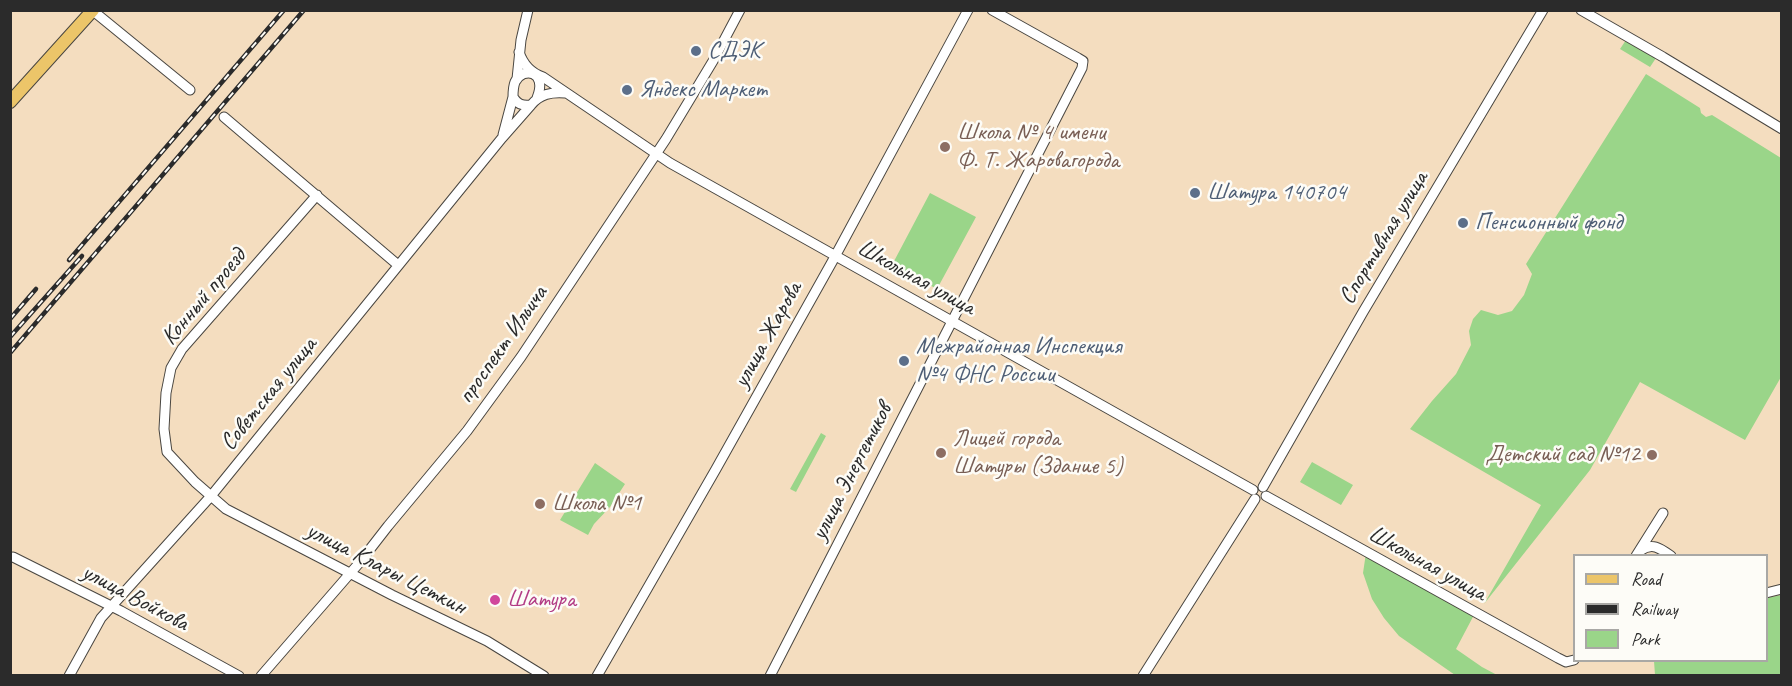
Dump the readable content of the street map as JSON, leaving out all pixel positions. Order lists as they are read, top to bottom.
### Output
{
  "streets": {
    "street": [
      "Спортивная улица",
      "Школьная улица",
      "Конный проезд",
      "улица Жарова",
      "проспект Ильича",
      "Советская улица",
      "улица Энергетиков",
      "улица Клары Цеткин",
      "улица Войкова"
    ]
  },
  "crossings": [
    ["Спортивная улица", "Школьная улица"],
    ["Школьная улица", "улица Жарова"],
    ["Школьная улица", "проспект Ильича"],
    ["Школьная улица", "Советская улица"],
    ["Школьная улица", "улица Энергетиков"],
    ["Конный проезд", "Советская улица"],
    ["Конный проезд", "улица Клары Цеткин"],
    ["проспект Ильича", "улица Клары Цеткин"],
    ["Советская улица", "улица Клары Цеткин"],
    ["Советская улица", "улица Войкова"]
  ],
  "places": [
    "СДЭК",
    "Яндекс Маркет",
    "Школа № 4 имени Ф. Т. Жаровагорода",
    "Шатура 140704",
    "Пенсионный фонд",
    "Межрайонная Инспекция №4 ФНС России",
    "Лицей города Шатуры (Здание 5)",
    "Детский сад №12",
    "Школа №1",
    "Шатура"
  ],
  "legend": ["Road", "Railway", "Park"]
}
